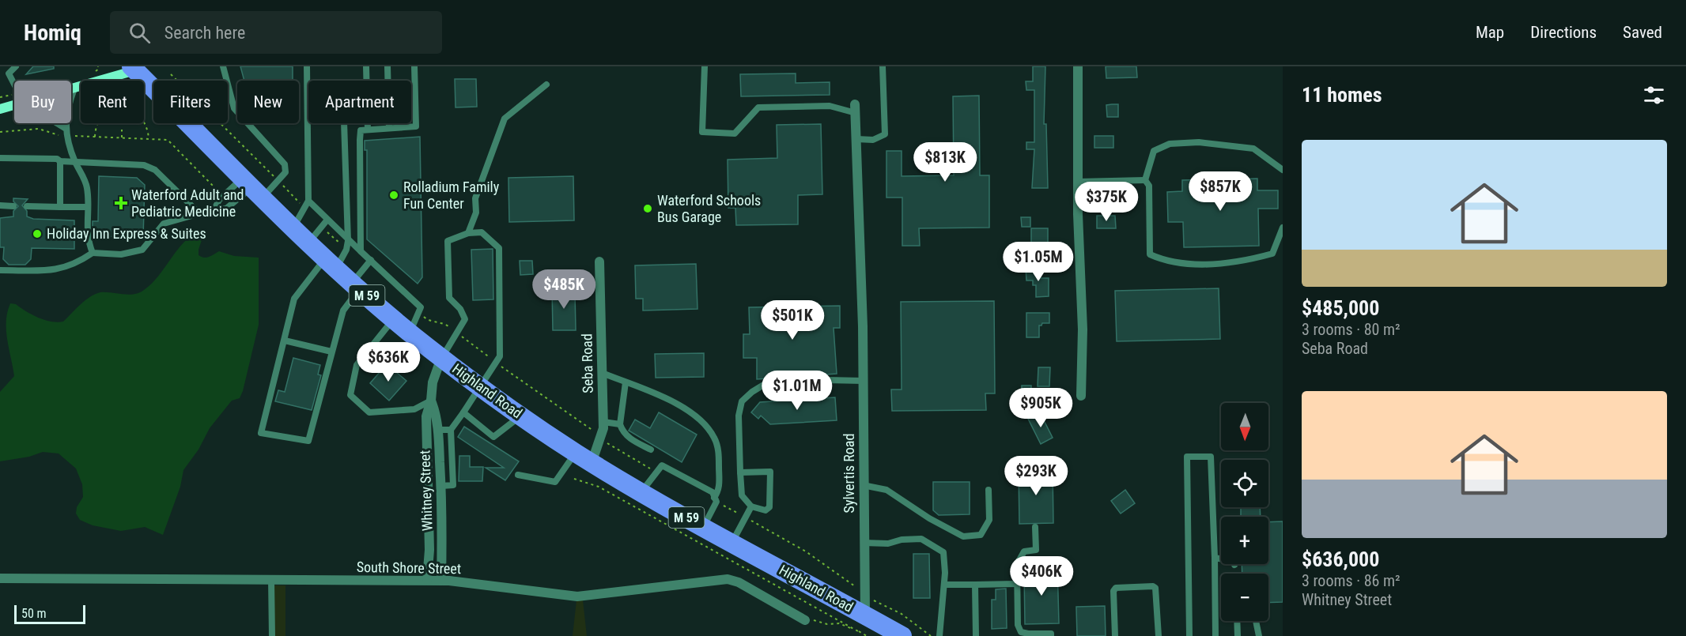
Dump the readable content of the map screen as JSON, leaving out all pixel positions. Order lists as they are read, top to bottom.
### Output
{
  "streets": {
    "highway": ["M 59", "Highland Road"],
    "street": [
      "Seba Road",
      "Sylvertis Road",
      "Whitney Street",
      "South Shore Street"
    ]
  },
  "crossings": [
    ["Seba Road", "Highland Road"],
    ["Highland Road", "Sylvertis Road"],
    ["Highland Road", "Whitney Street"],
    ["Whitney Street", "South Shore Street"]
  ],
  "places": {
    "other": ["Rolladium Family Fun Center", "Waterford Schools Bus Garage", "Holiday Inn Express & Suites"],
    "health": ["Waterford Adult and Pediatric Medicine"]
  },
  "scale_bar": "50 m",
  "north": "bottom",
  "page": {
    "header": "Homiq",
    "search": "Search here",
    "nav": ["Map", "Directions", "Saved"],
    "heading": "11 homes",
    "chip": [
      "Buy",
      "Rent",
      "Filters",
      "New",
      "Apartment"
    ],
    "list": [
      {
        "name": "$485,000",
        "note": "3 rooms · 80 m² · Seba Road"
      },
      {
        "name": "$636,000",
        "note": "3 rooms · 86 m² · Whitney Street"
      }
    ],
    "price": [
      "$813K",
      "$857K",
      "$375K",
      "$1.05M",
      "$485K",
      "$501K",
      "$636K",
      "$1.01M",
      "$905K",
      "$293K",
      "$406K"
    ],
    "map_buttons": ["+", "−"],
    "scale": "50 m"
  }
}
